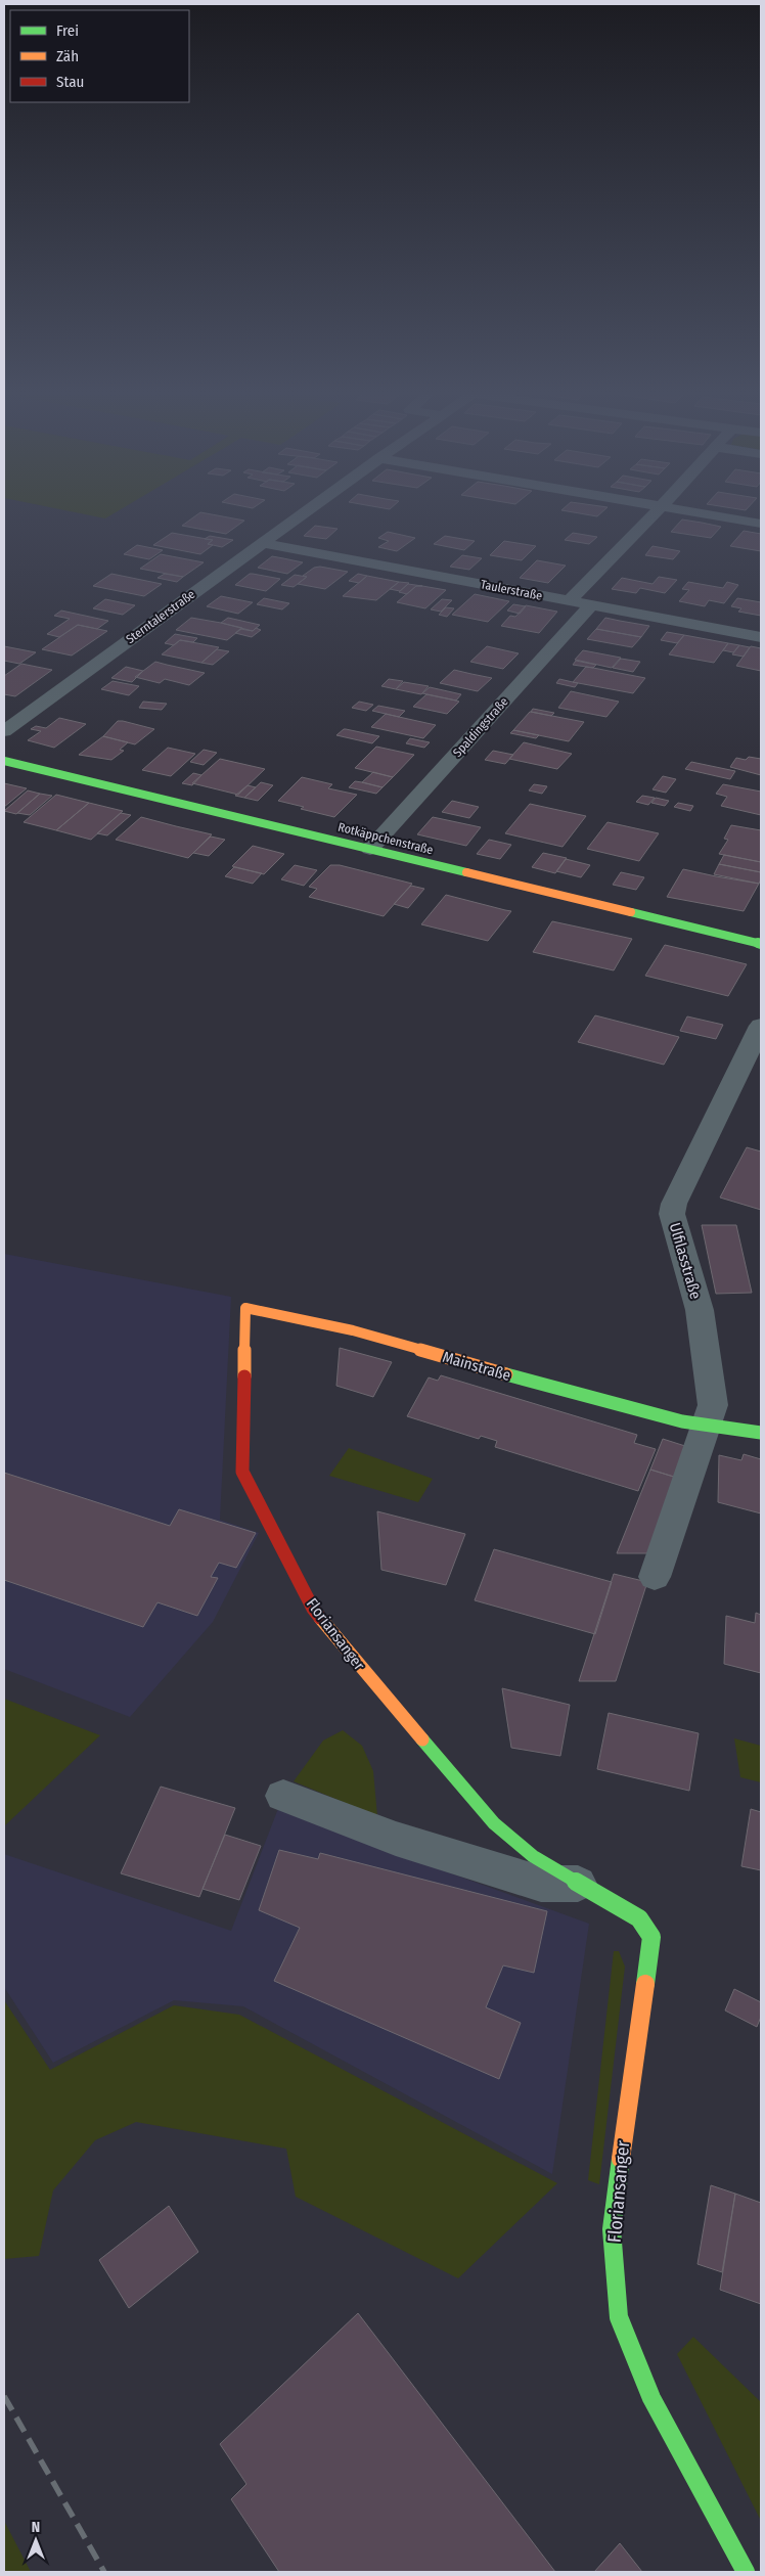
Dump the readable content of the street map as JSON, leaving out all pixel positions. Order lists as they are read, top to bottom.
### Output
{
  "streets": {
    "street": [
      "Taulerstraße",
      "Sterntalerstraße",
      "Spaldingstraße",
      "Rotkäppchenstraße",
      "Ulfilasstraße",
      "Mainstraße",
      "Floriansanger"
    ]
  },
  "crossings": [
    ["Taulerstraße", "Sterntalerstraße"],
    ["Taulerstraße", "Spaldingstraße"],
    ["Spaldingstraße", "Rotkäppchenstraße"],
    ["Ulfilasstraße", "Mainstraße"],
    ["Mainstraße", "Floriansanger"]
  ],
  "legend": ["Frei", "Zäh", "Stau"],
  "north": "top"
}
